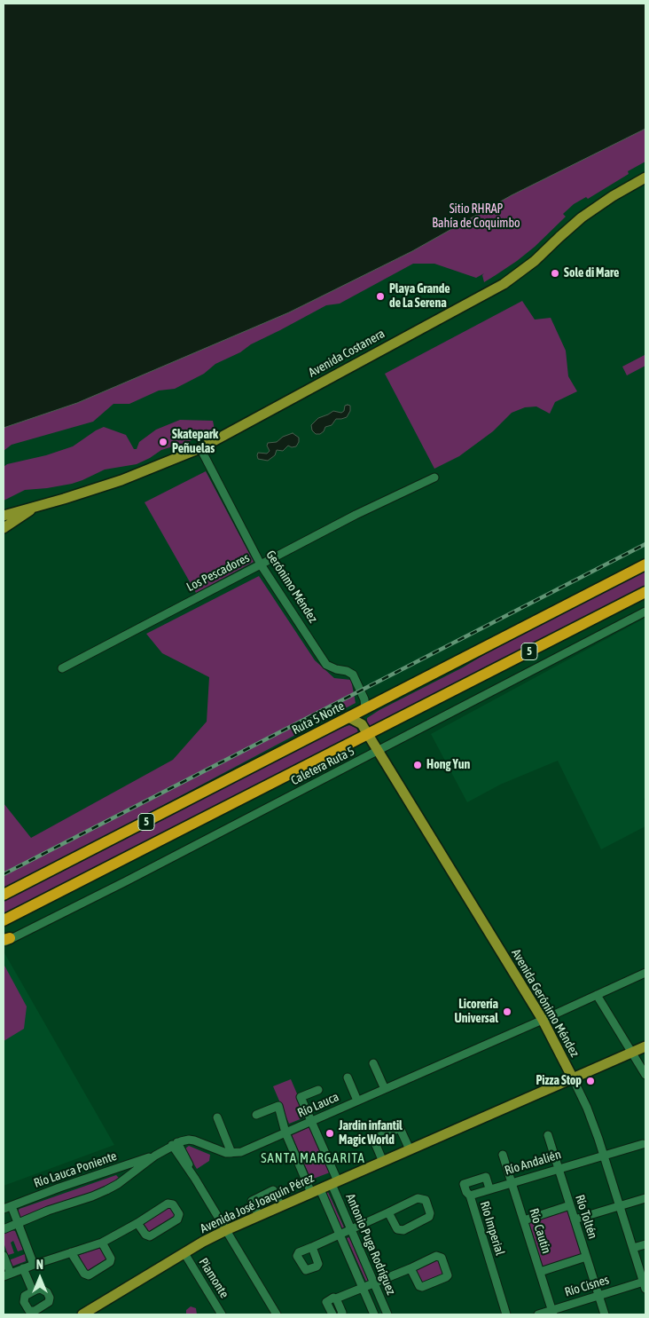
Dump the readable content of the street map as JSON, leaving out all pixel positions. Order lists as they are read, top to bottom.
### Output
{
  "streets": {
    "highway": ["5", "Ruta 5 Norte"],
    "main road": [
      "Avenida Costanera",
      "Gerónimo Méndez",
      "Avenida Gerónimo Méndez",
      "Avenida José Joaquín Pérez"
    ],
    "street": [
      "Los Pescadores",
      "Caletera Ruta 5",
      "Río Lauca",
      "Río Andalién",
      "Río Lauca Poniente",
      "Río Toltén",
      "Río Imperial",
      "Río Cautín",
      "Antonio Puga Rodríguez",
      "Piamonte",
      "Río Cisnes"
    ]
  },
  "crossings": [
    ["Avenida Costanera", "Gerónimo Méndez"],
    ["Los Pescadores", "Gerónimo Méndez"],
    ["Gerónimo Méndez", "5"],
    ["Gerónimo Méndez", "Ruta 5 Norte"],
    ["Caletera Ruta 5", "Avenida Gerónimo Méndez"],
    ["Avenida Gerónimo Méndez", "Río Lauca"],
    ["Avenida Gerónimo Méndez", "Río Andalién"],
    ["Avenida Gerónimo Méndez", "Avenida José Joaquín Pérez"],
    ["Avenida Gerónimo Méndez", "Río Cisnes"],
    ["Río Lauca", "Antonio Puga Rodríguez"],
    ["Río Andalién", "Río Toltén"],
    ["Río Andalién", "Río Imperial"],
    ["Río Andalién", "Río Cautín"],
    ["Avenida José Joaquín Pérez", "Antonio Puga Rodríguez"],
    ["Avenida José Joaquín Pérez", "Piamonte"],
    ["Río Toltén", "Río Cisnes"],
    ["Río Cautín", "Río Cisnes"]
  ],
  "districts": ["SANTA MARGARITA"],
  "parks": ["Sitio RHRAP Bahía de Coquimbo"],
  "places": [
    "Sole di Mare",
    "Playa Grande de La Serena",
    "Skatepark Peñuelas",
    "Hong Yun",
    "Licorería Universal",
    "Pizza Stop",
    "Jardin infantil Magic World"
  ],
  "north": "top"
}
